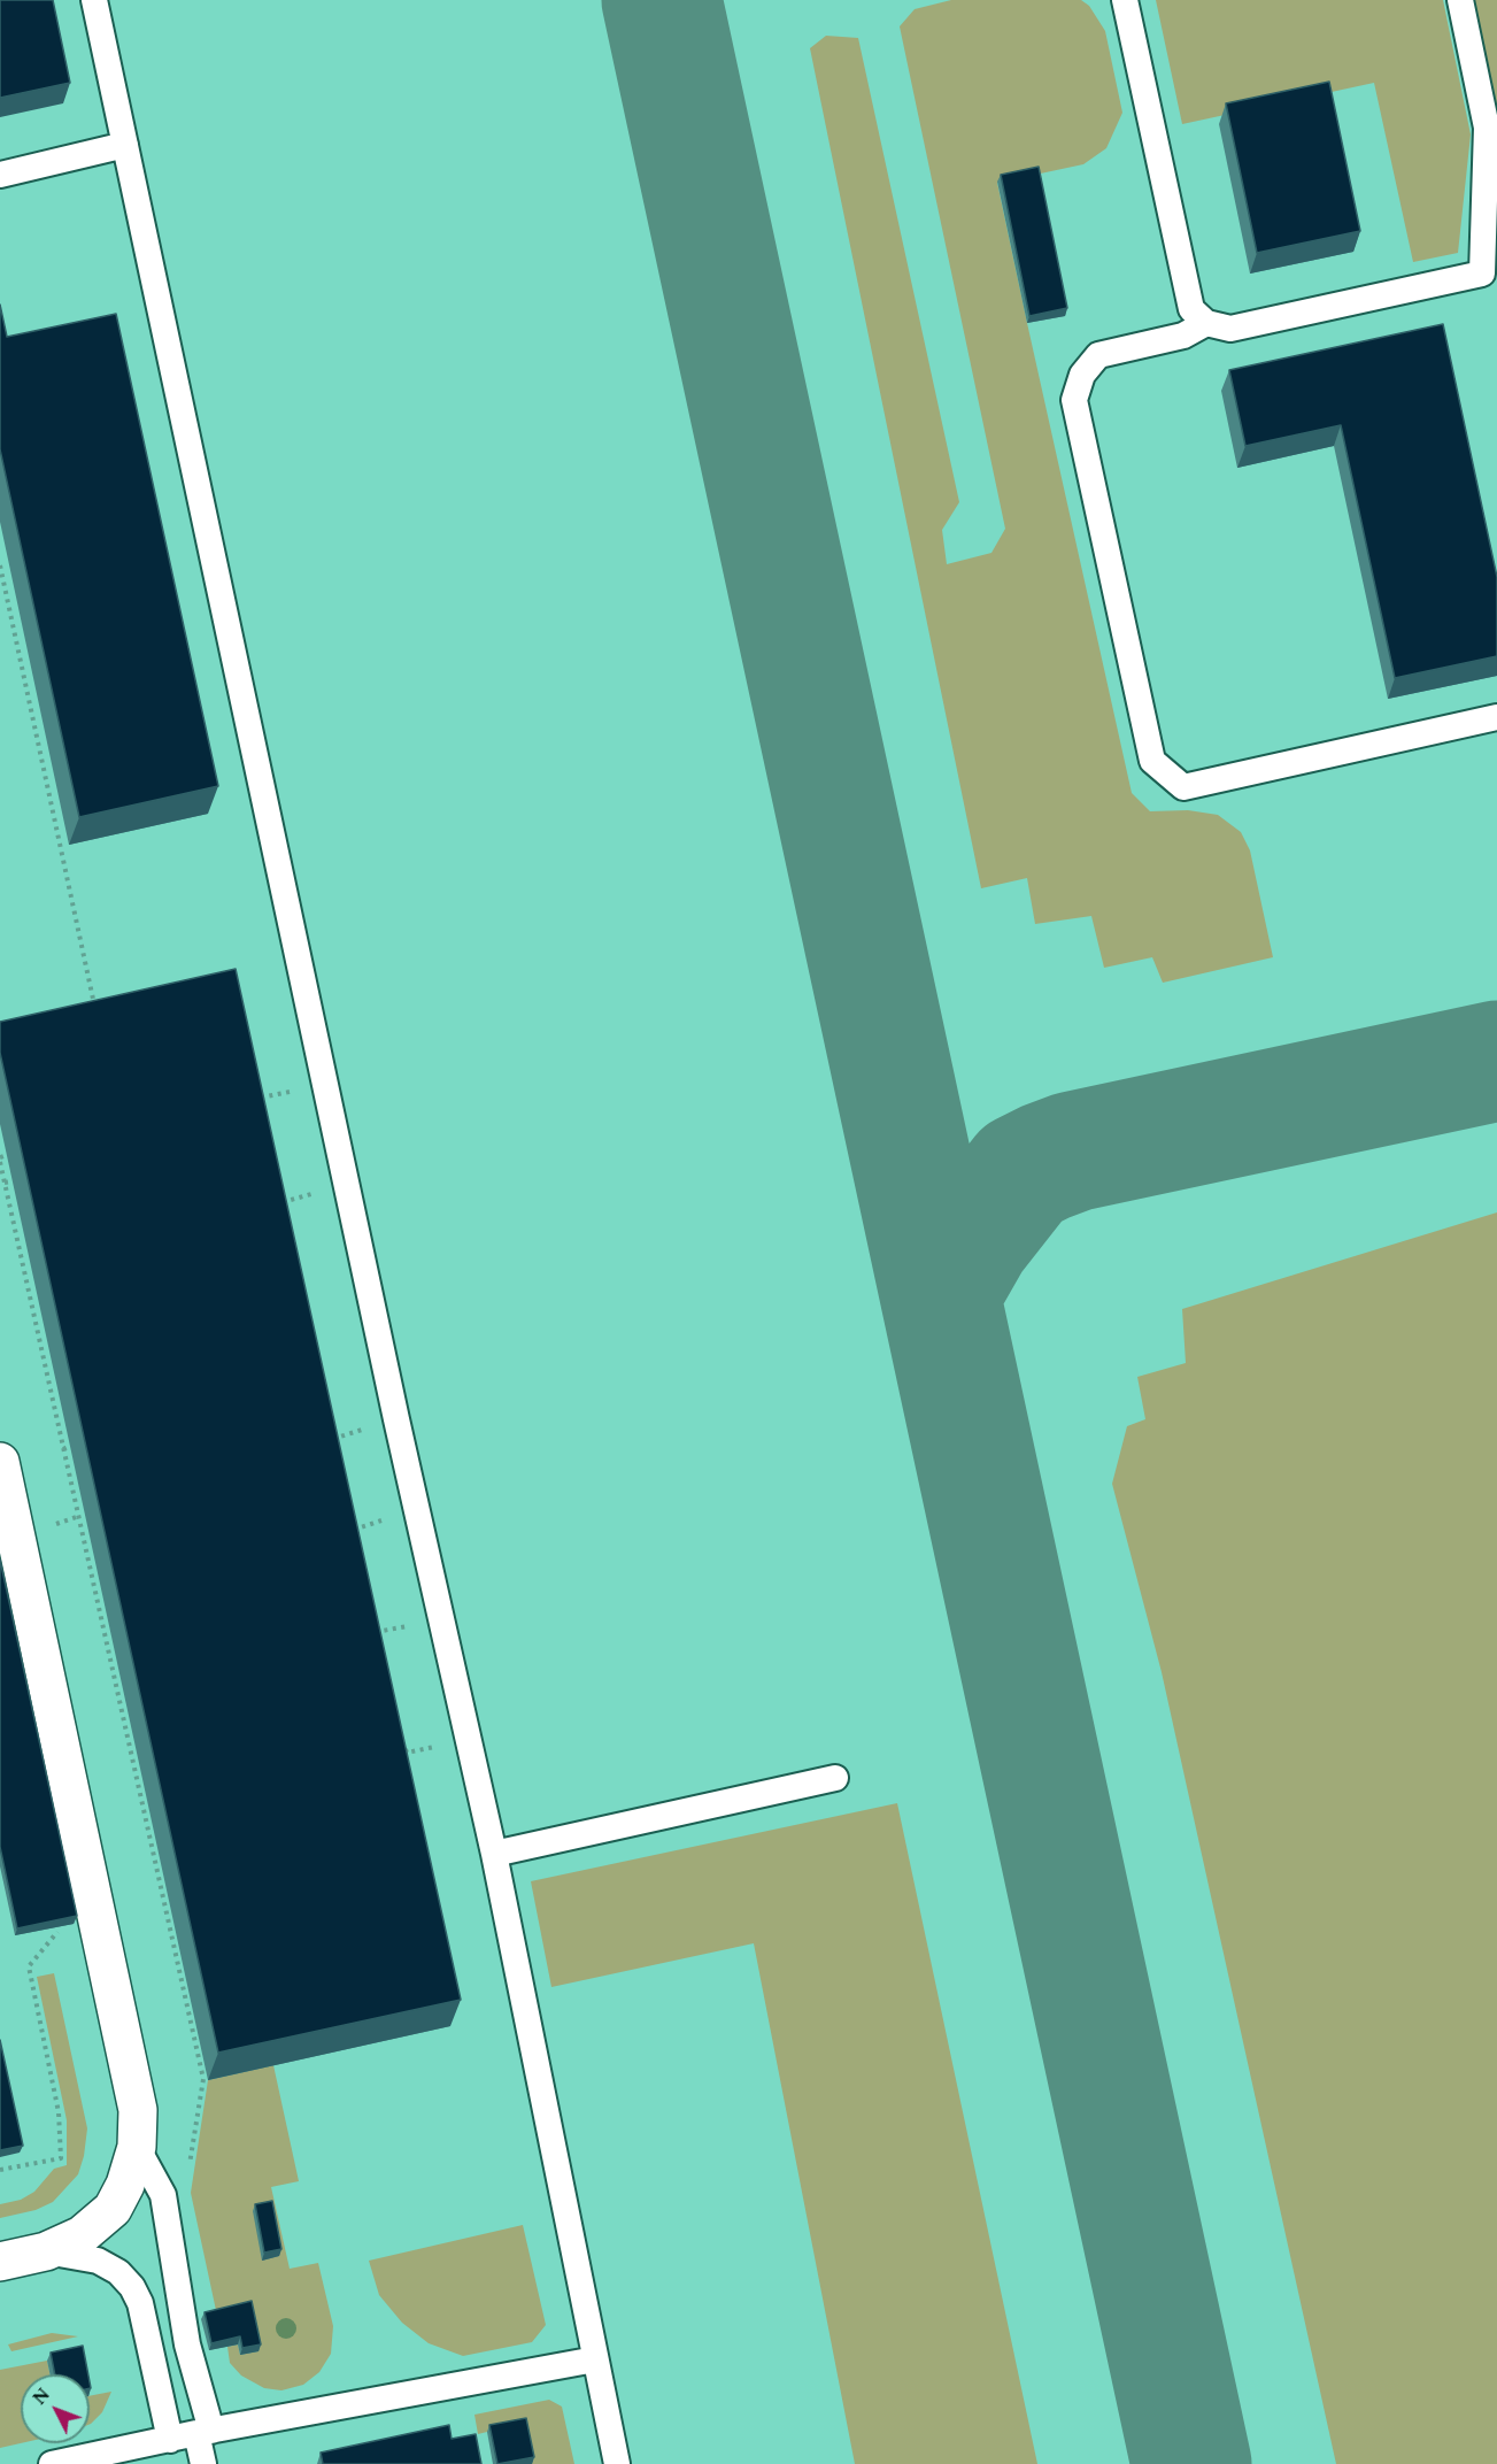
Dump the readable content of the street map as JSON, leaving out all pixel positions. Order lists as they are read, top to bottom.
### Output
{
  "north": "top left"
}
